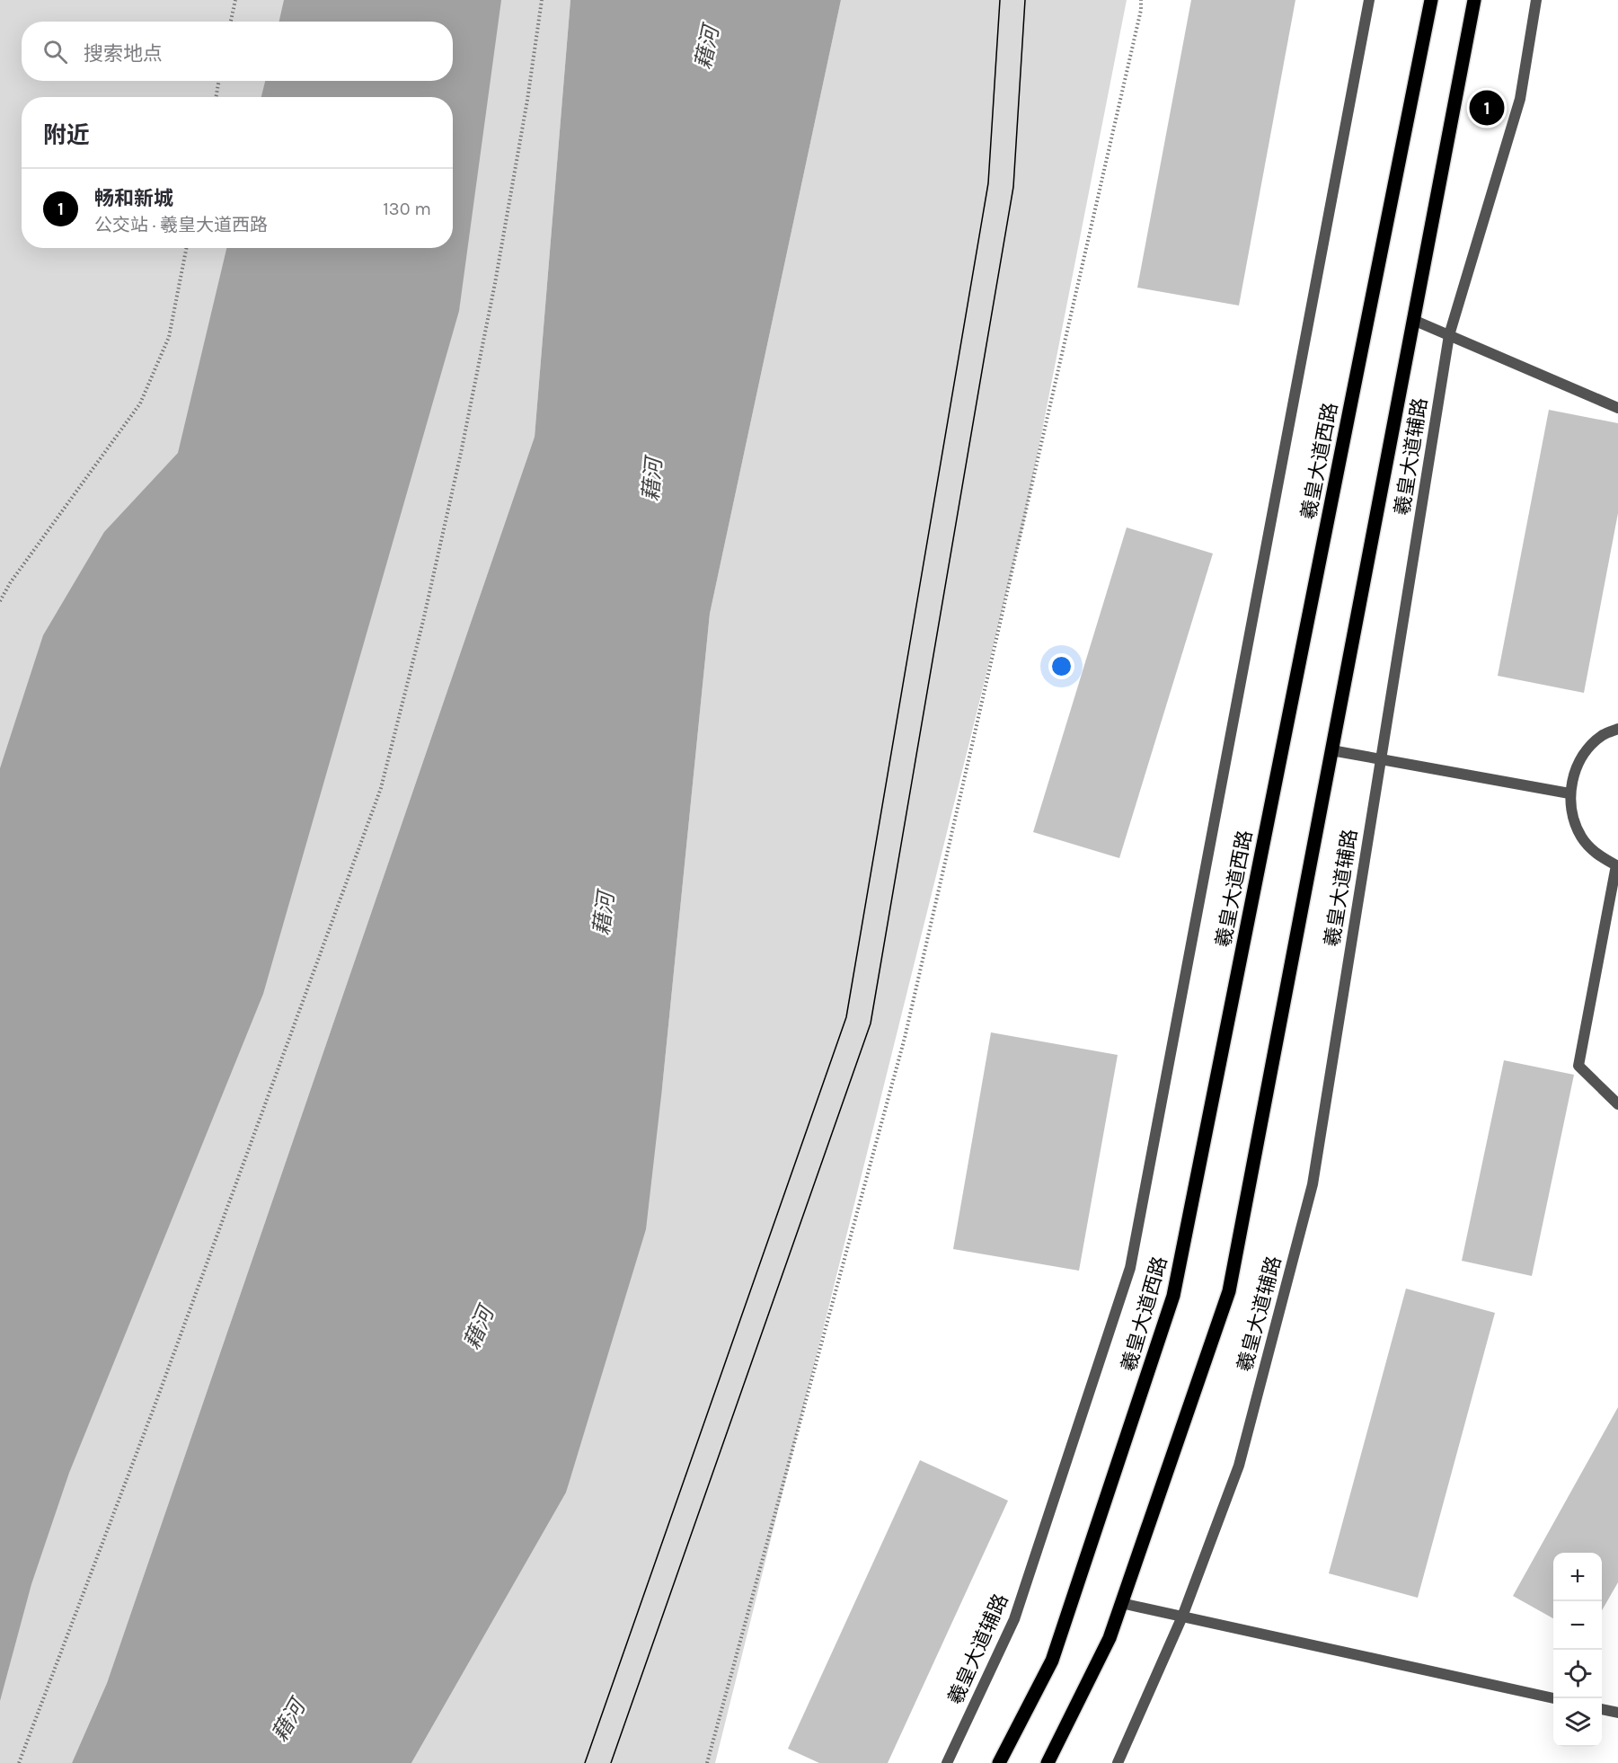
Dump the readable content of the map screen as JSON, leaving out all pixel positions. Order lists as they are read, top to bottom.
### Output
{
  "streets": {
    "main road": ["羲皇大道西路"],
    "street": ["羲皇大道辅路"]
  },
  "water": ["藉河"],
  "page": {
    "search": "搜索地点",
    "pins": "1",
    "heading": "附近",
    "list": [
      {
        "mark": "1",
        "name": "畅和新城",
        "note": "公交站 · 羲皇大道西路",
        "value": "130 m"
      }
    ],
    "map_buttons": ["+", "−"]
  }
}
